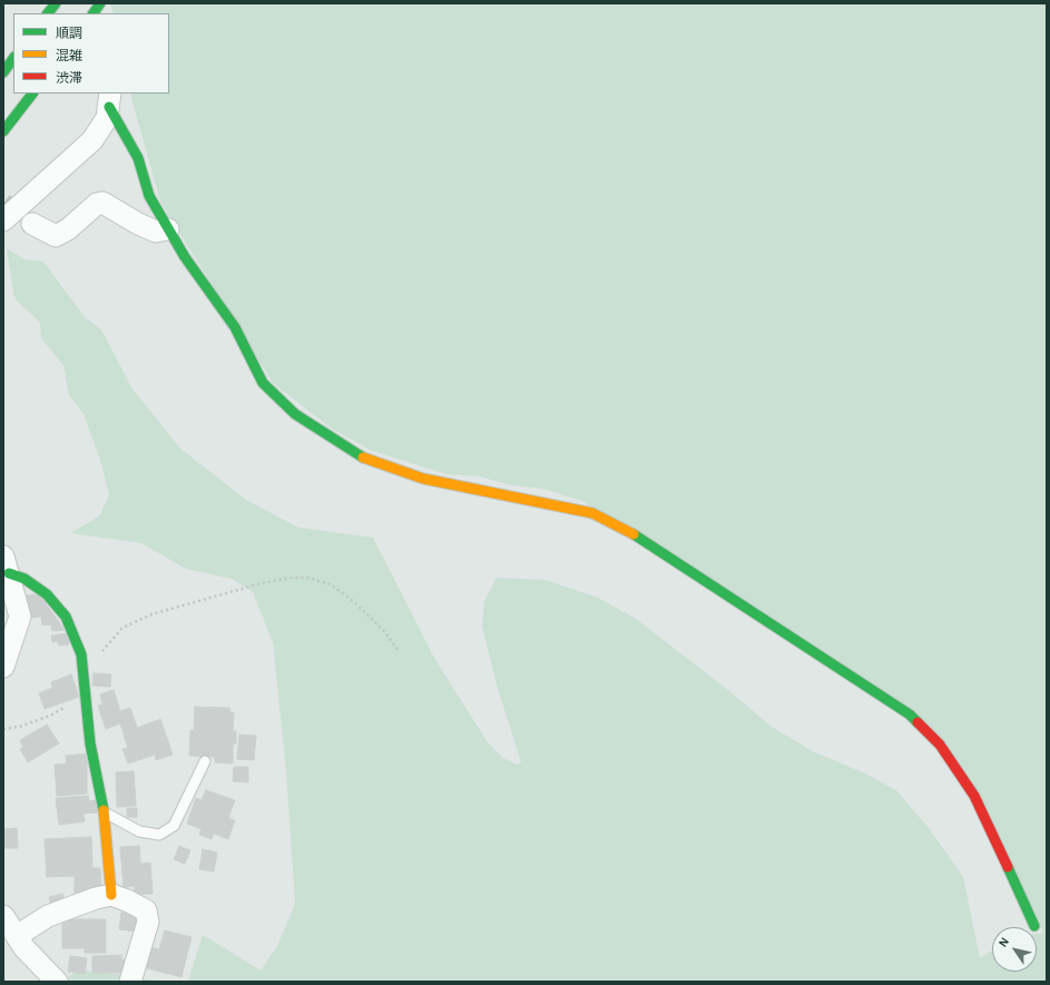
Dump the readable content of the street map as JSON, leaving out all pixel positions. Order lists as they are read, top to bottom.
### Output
{
  "legend": ["順調", "混雑", "渋滞"],
  "north": "top left"
}
